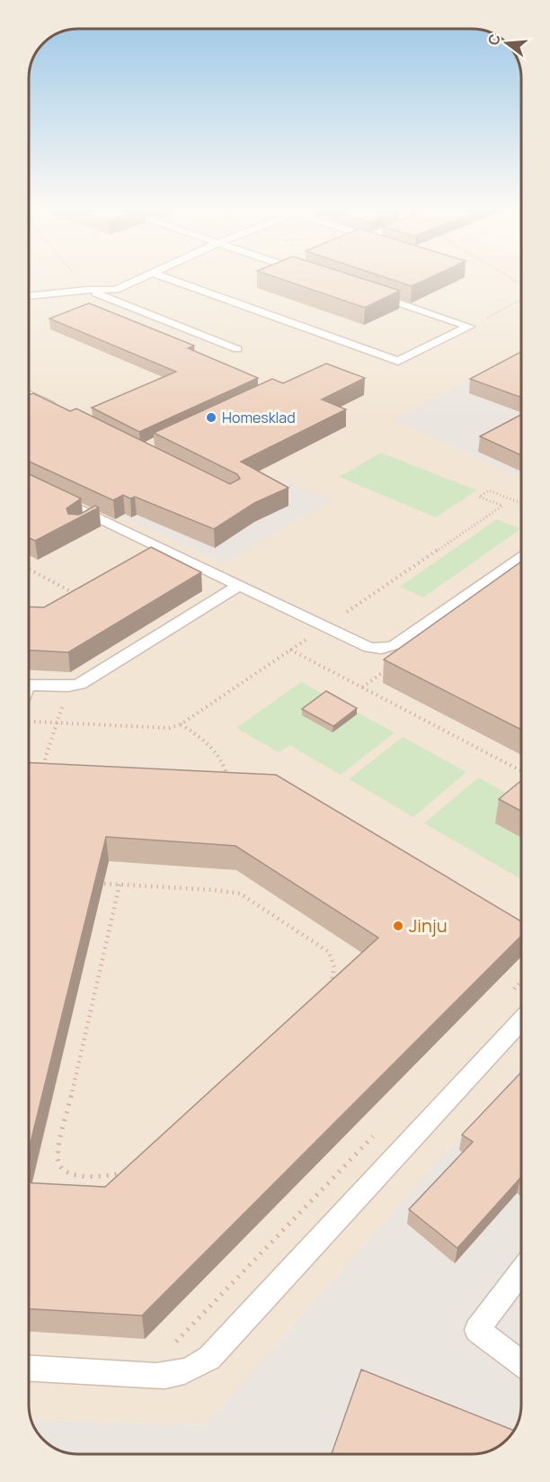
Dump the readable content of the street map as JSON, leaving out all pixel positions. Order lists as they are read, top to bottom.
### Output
{
  "places": ["Homesklad", "Jinju"],
  "north": "left"
}
